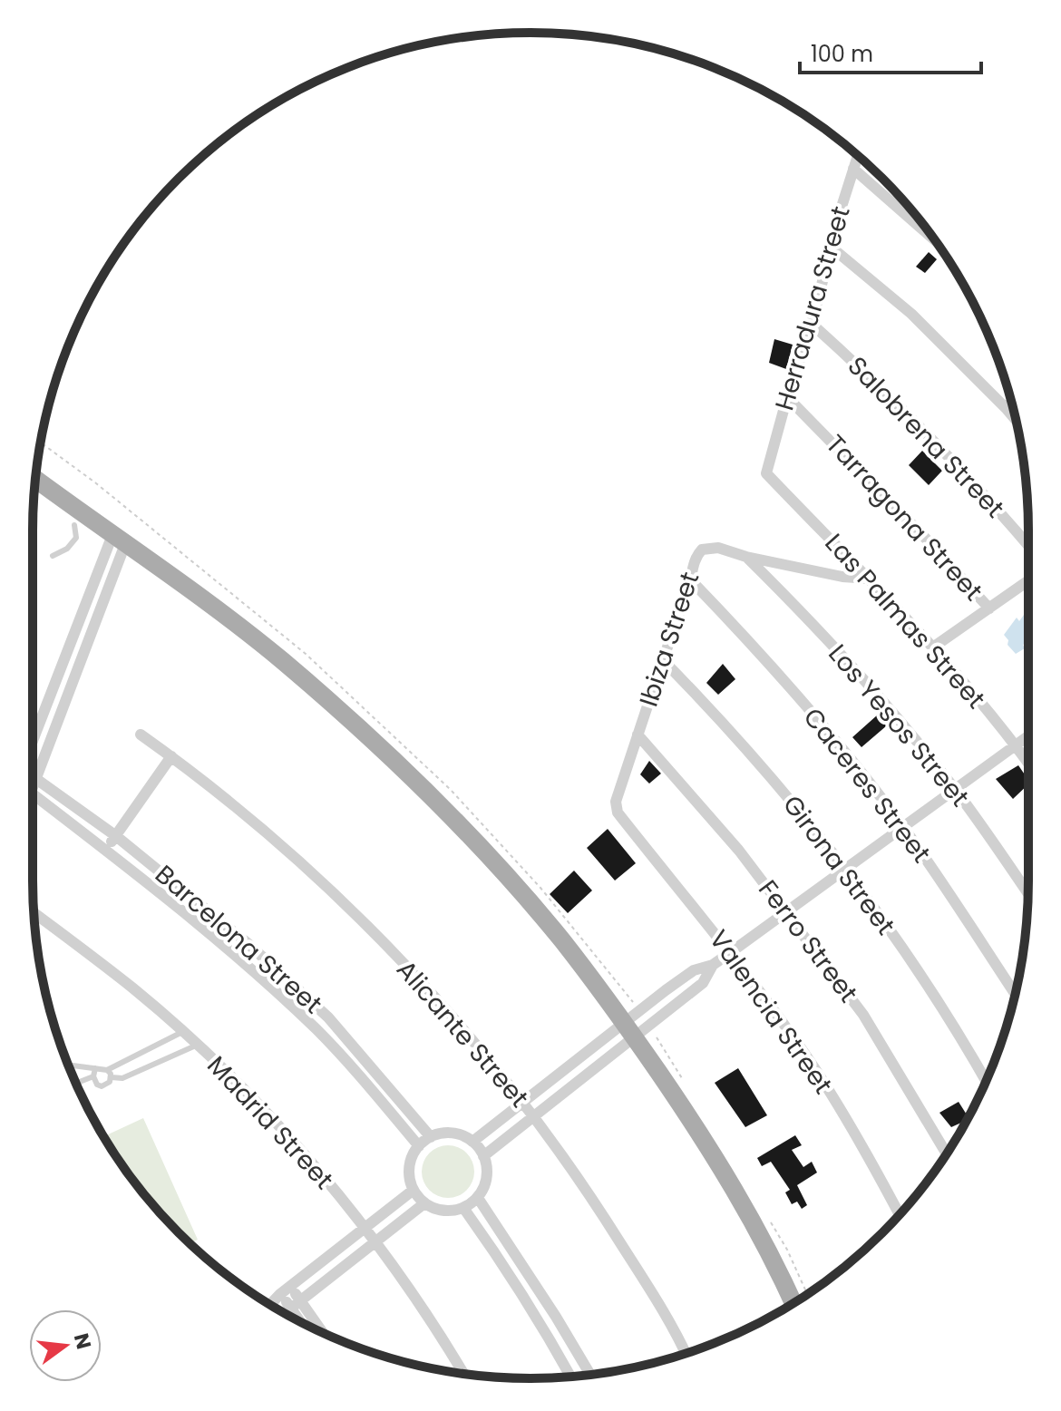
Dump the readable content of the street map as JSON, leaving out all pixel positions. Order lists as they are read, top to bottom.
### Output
{
  "streets": {
    "street": [
      "Herradura Street",
      "Salobrena Street",
      "Tarragona Street",
      "Las Palmas Street",
      "Ibiza Street",
      "Los Yesos Street",
      "Caceres Street",
      "Girona Street",
      "Barcelona Street",
      "Ferro Street",
      "Valencia Street",
      "Alicante Street",
      "Madrid Street"
    ]
  },
  "crossings": [
    ["Herradura Street", "Salobrena Street"],
    ["Herradura Street", "Tarragona Street"],
    ["Herradura Street", "Las Palmas Street"],
    ["Las Palmas Street", "Ibiza Street"],
    ["Ibiza Street", "Los Yesos Street"],
    ["Ibiza Street", "Caceres Street"],
    ["Ibiza Street", "Girona Street"],
    ["Ibiza Street", "Ferro Street"],
    ["Ibiza Street", "Valencia Street"]
  ],
  "scale_bar": "100 m",
  "north": "right"
}
